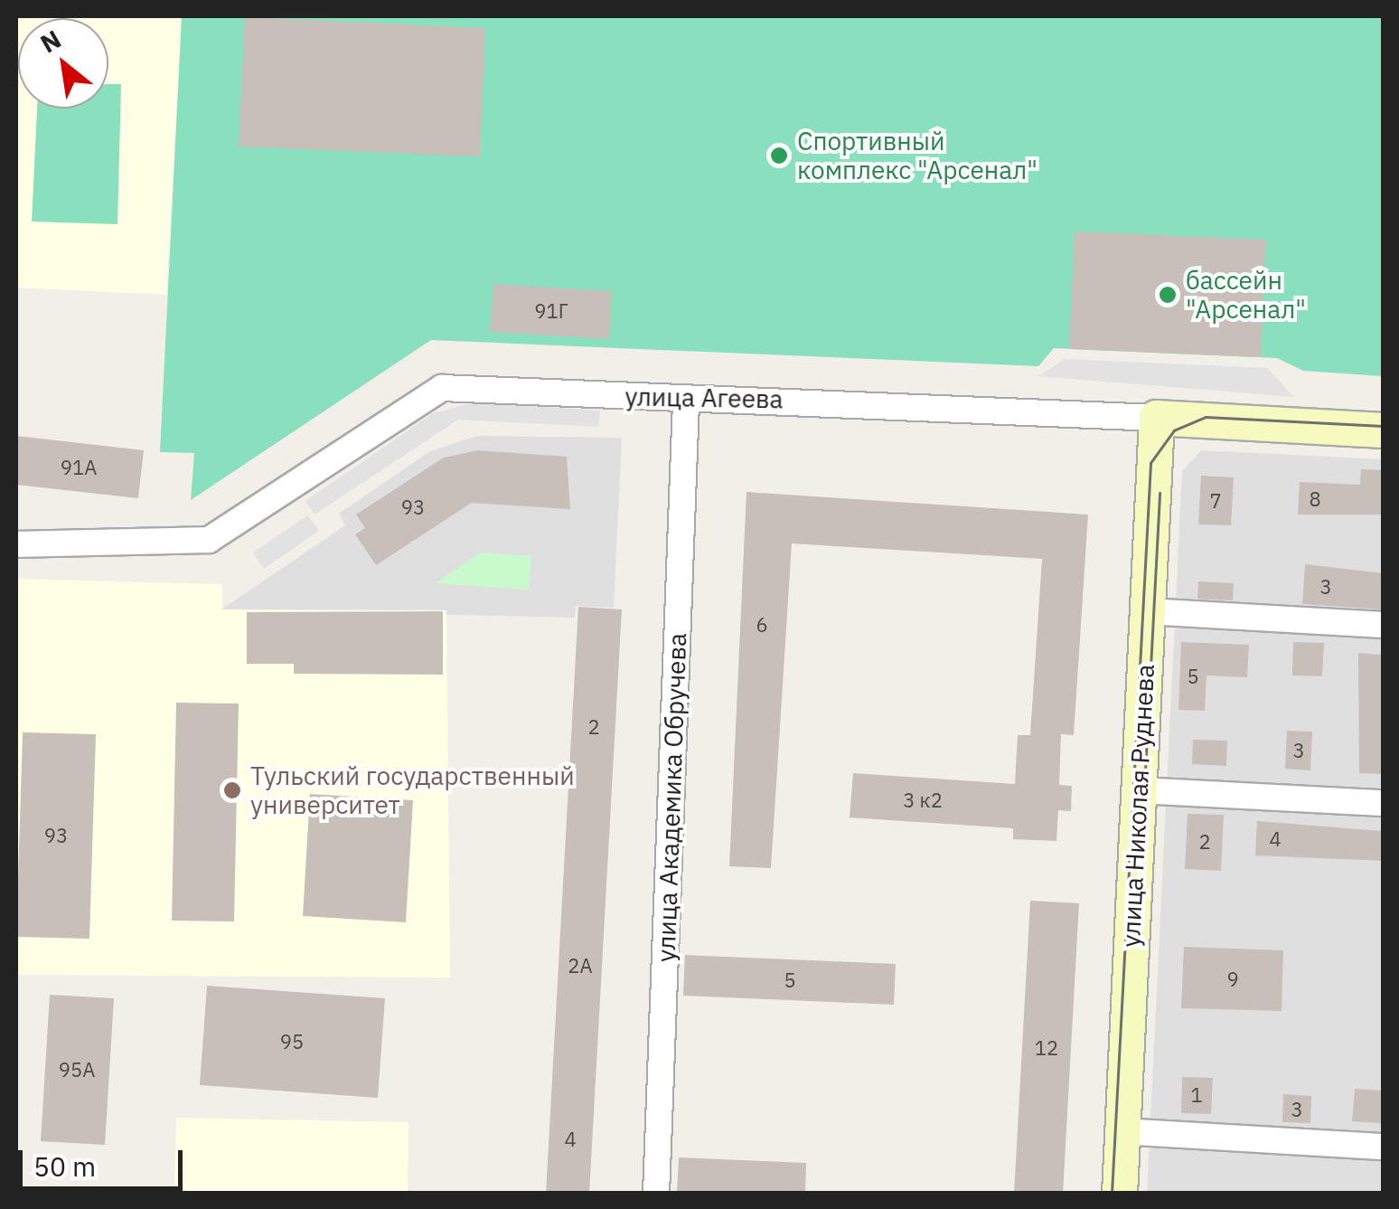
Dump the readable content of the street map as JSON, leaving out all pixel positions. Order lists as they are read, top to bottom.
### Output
{
  "streets": {
    "street": ["улица Агеева", "улица Академика Обручева", "улица Николая Руднева"]
  },
  "crossings": [
    ["улица Агеева", "улица Академика Обручева"],
    ["улица Агеева", "улица Николая Руднева"]
  ],
  "places": ["Спортивный комплекс \"Арсенал\"", "бассейн \"Арсенал\"", "Тульский государственный университет"],
  "house_numbers": [
    "91Г",
    "91А",
    "8",
    "7",
    "93",
    "3",
    "6",
    "5",
    "2",
    "3",
    "3 к2",
    "93",
    "4",
    "2",
    "2А",
    "9",
    "5",
    "95",
    "12",
    "95А",
    "1",
    "3",
    "4"
  ],
  "scale_bar": "50 m",
  "north": "top left"
}
